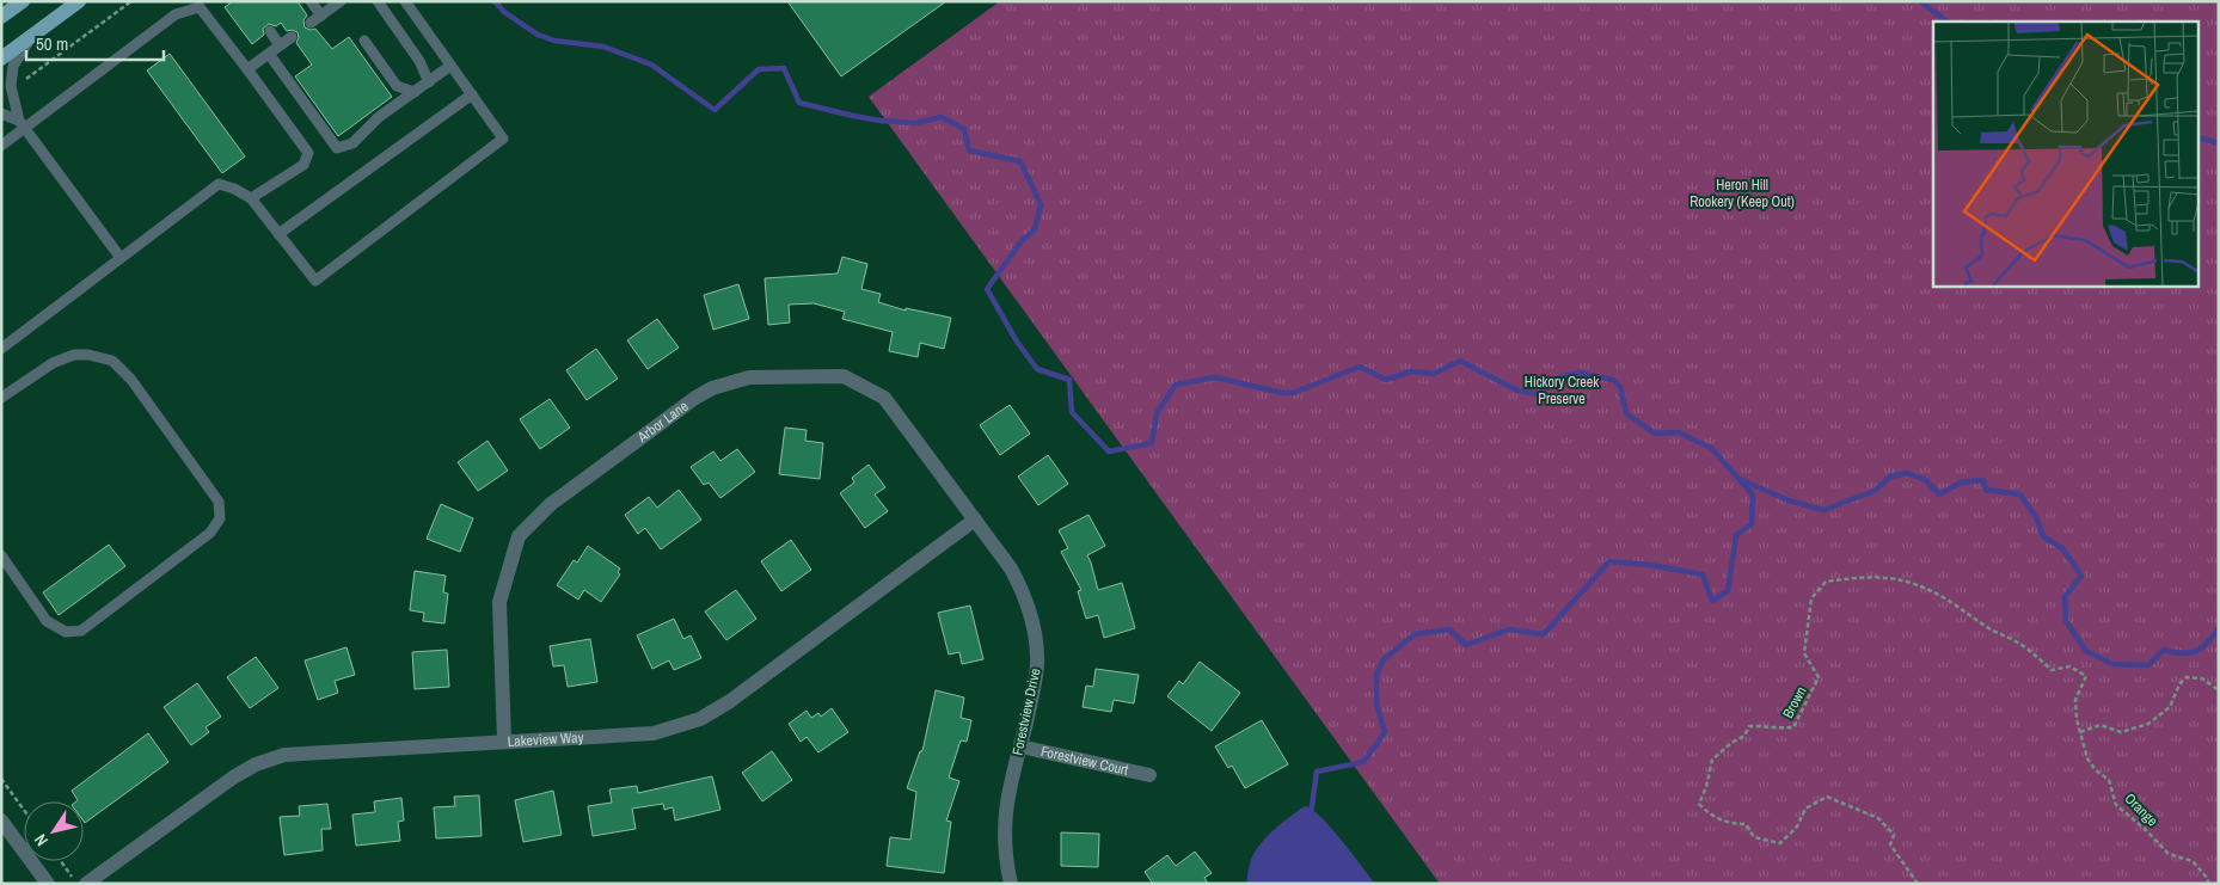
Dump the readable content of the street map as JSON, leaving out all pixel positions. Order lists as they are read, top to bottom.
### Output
{
  "streets": {
    "street": [
      "Arbor Lane",
      "Forestview Drive",
      "Lakeview Way",
      "Forestview Court"
    ],
    "path": ["Brown", "Orange"]
  },
  "crossings": [
    ["Arbor Lane", "Forestview Drive"],
    ["Arbor Lane", "Lakeview Way"],
    ["Brown", "Orange"],
    ["Forestview Drive", "Lakeview Way"],
    ["Forestview Drive", "Forestview Court"]
  ],
  "parks": ["Heron Hill Rookery (Keep Out)", "Hickory Creek Preserve"],
  "scale_bar": "50 m",
  "north": "bottom left"
}
